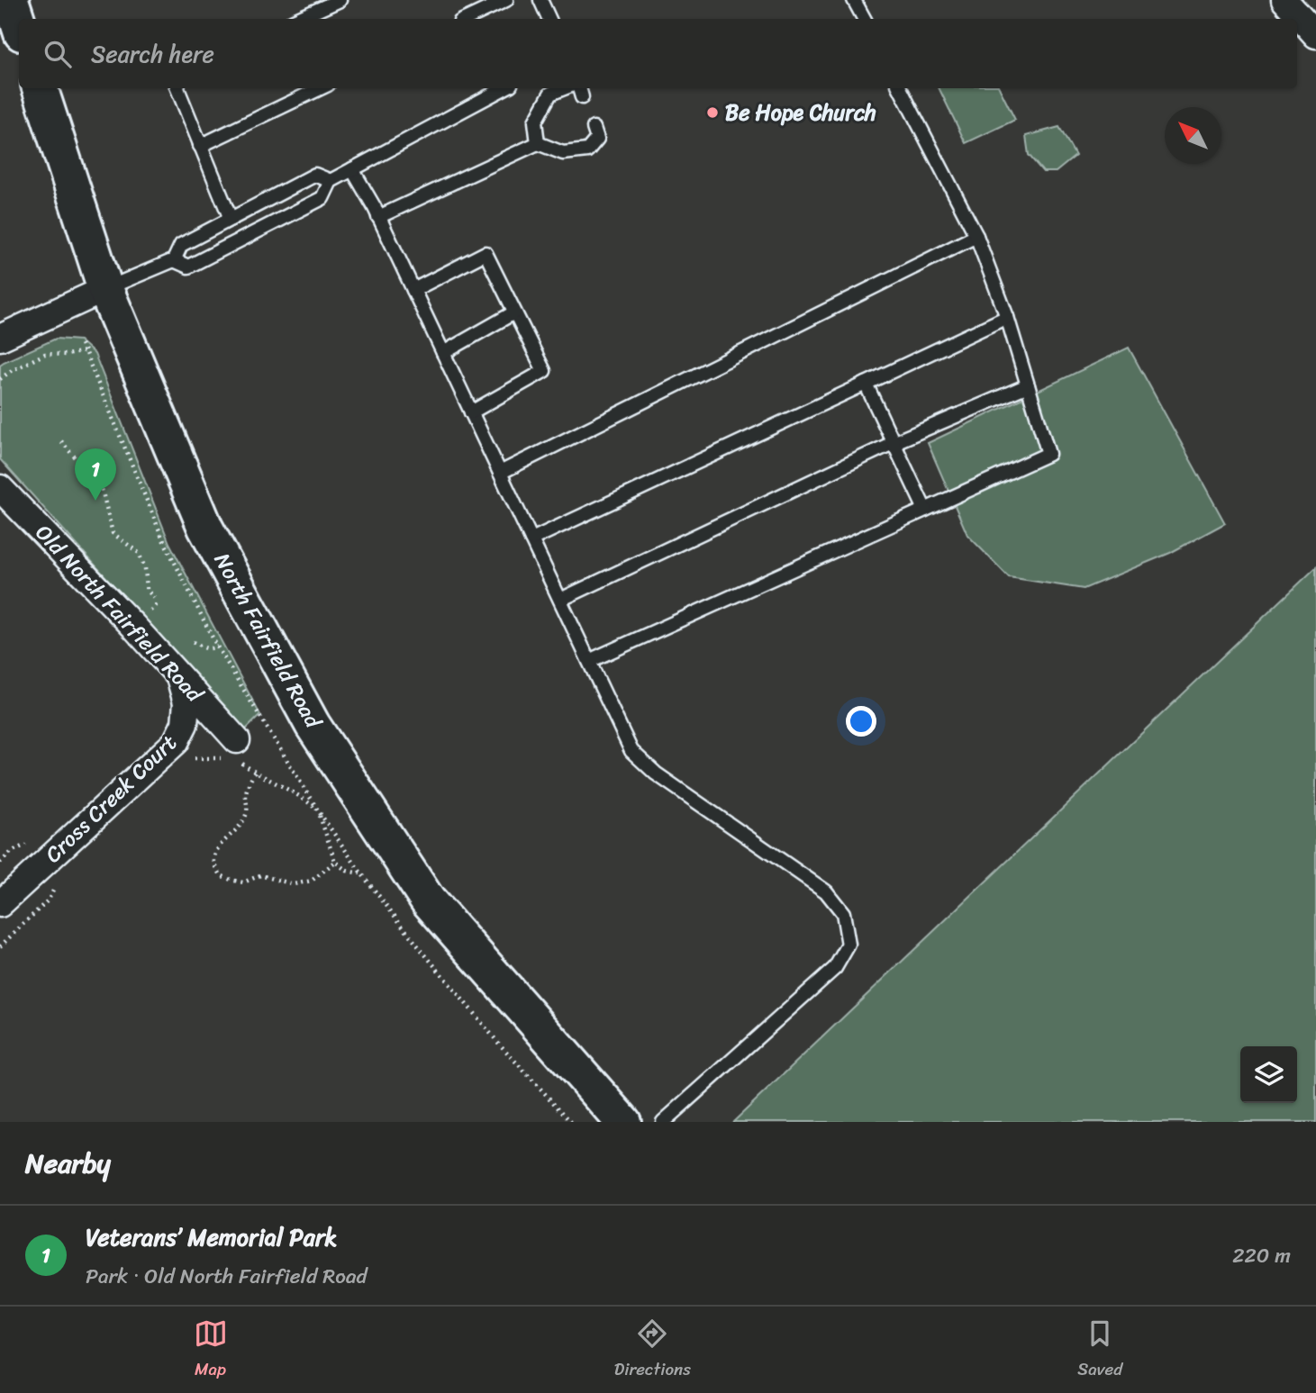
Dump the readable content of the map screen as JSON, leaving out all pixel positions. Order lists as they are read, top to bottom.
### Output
{
  "streets": {
    "main road": ["North Fairfield Road"],
    "street": ["Old North Fairfield Road", "Cross Creek Court"]
  },
  "crossings": [
    ["Old North Fairfield Road", "Cross Creek Court"]
  ],
  "places": ["Be Hope Church"],
  "north": "top left",
  "page": {
    "search": "Search here",
    "pins": "1",
    "heading": "Nearby",
    "list": [
      {
        "mark": "1",
        "name": "Veterans’ Memorial Park",
        "note": "Park · Old North Fairfield Road",
        "value": "220 m"
      }
    ],
    "nav": ["Map", "Directions", "Saved"]
  }
}
